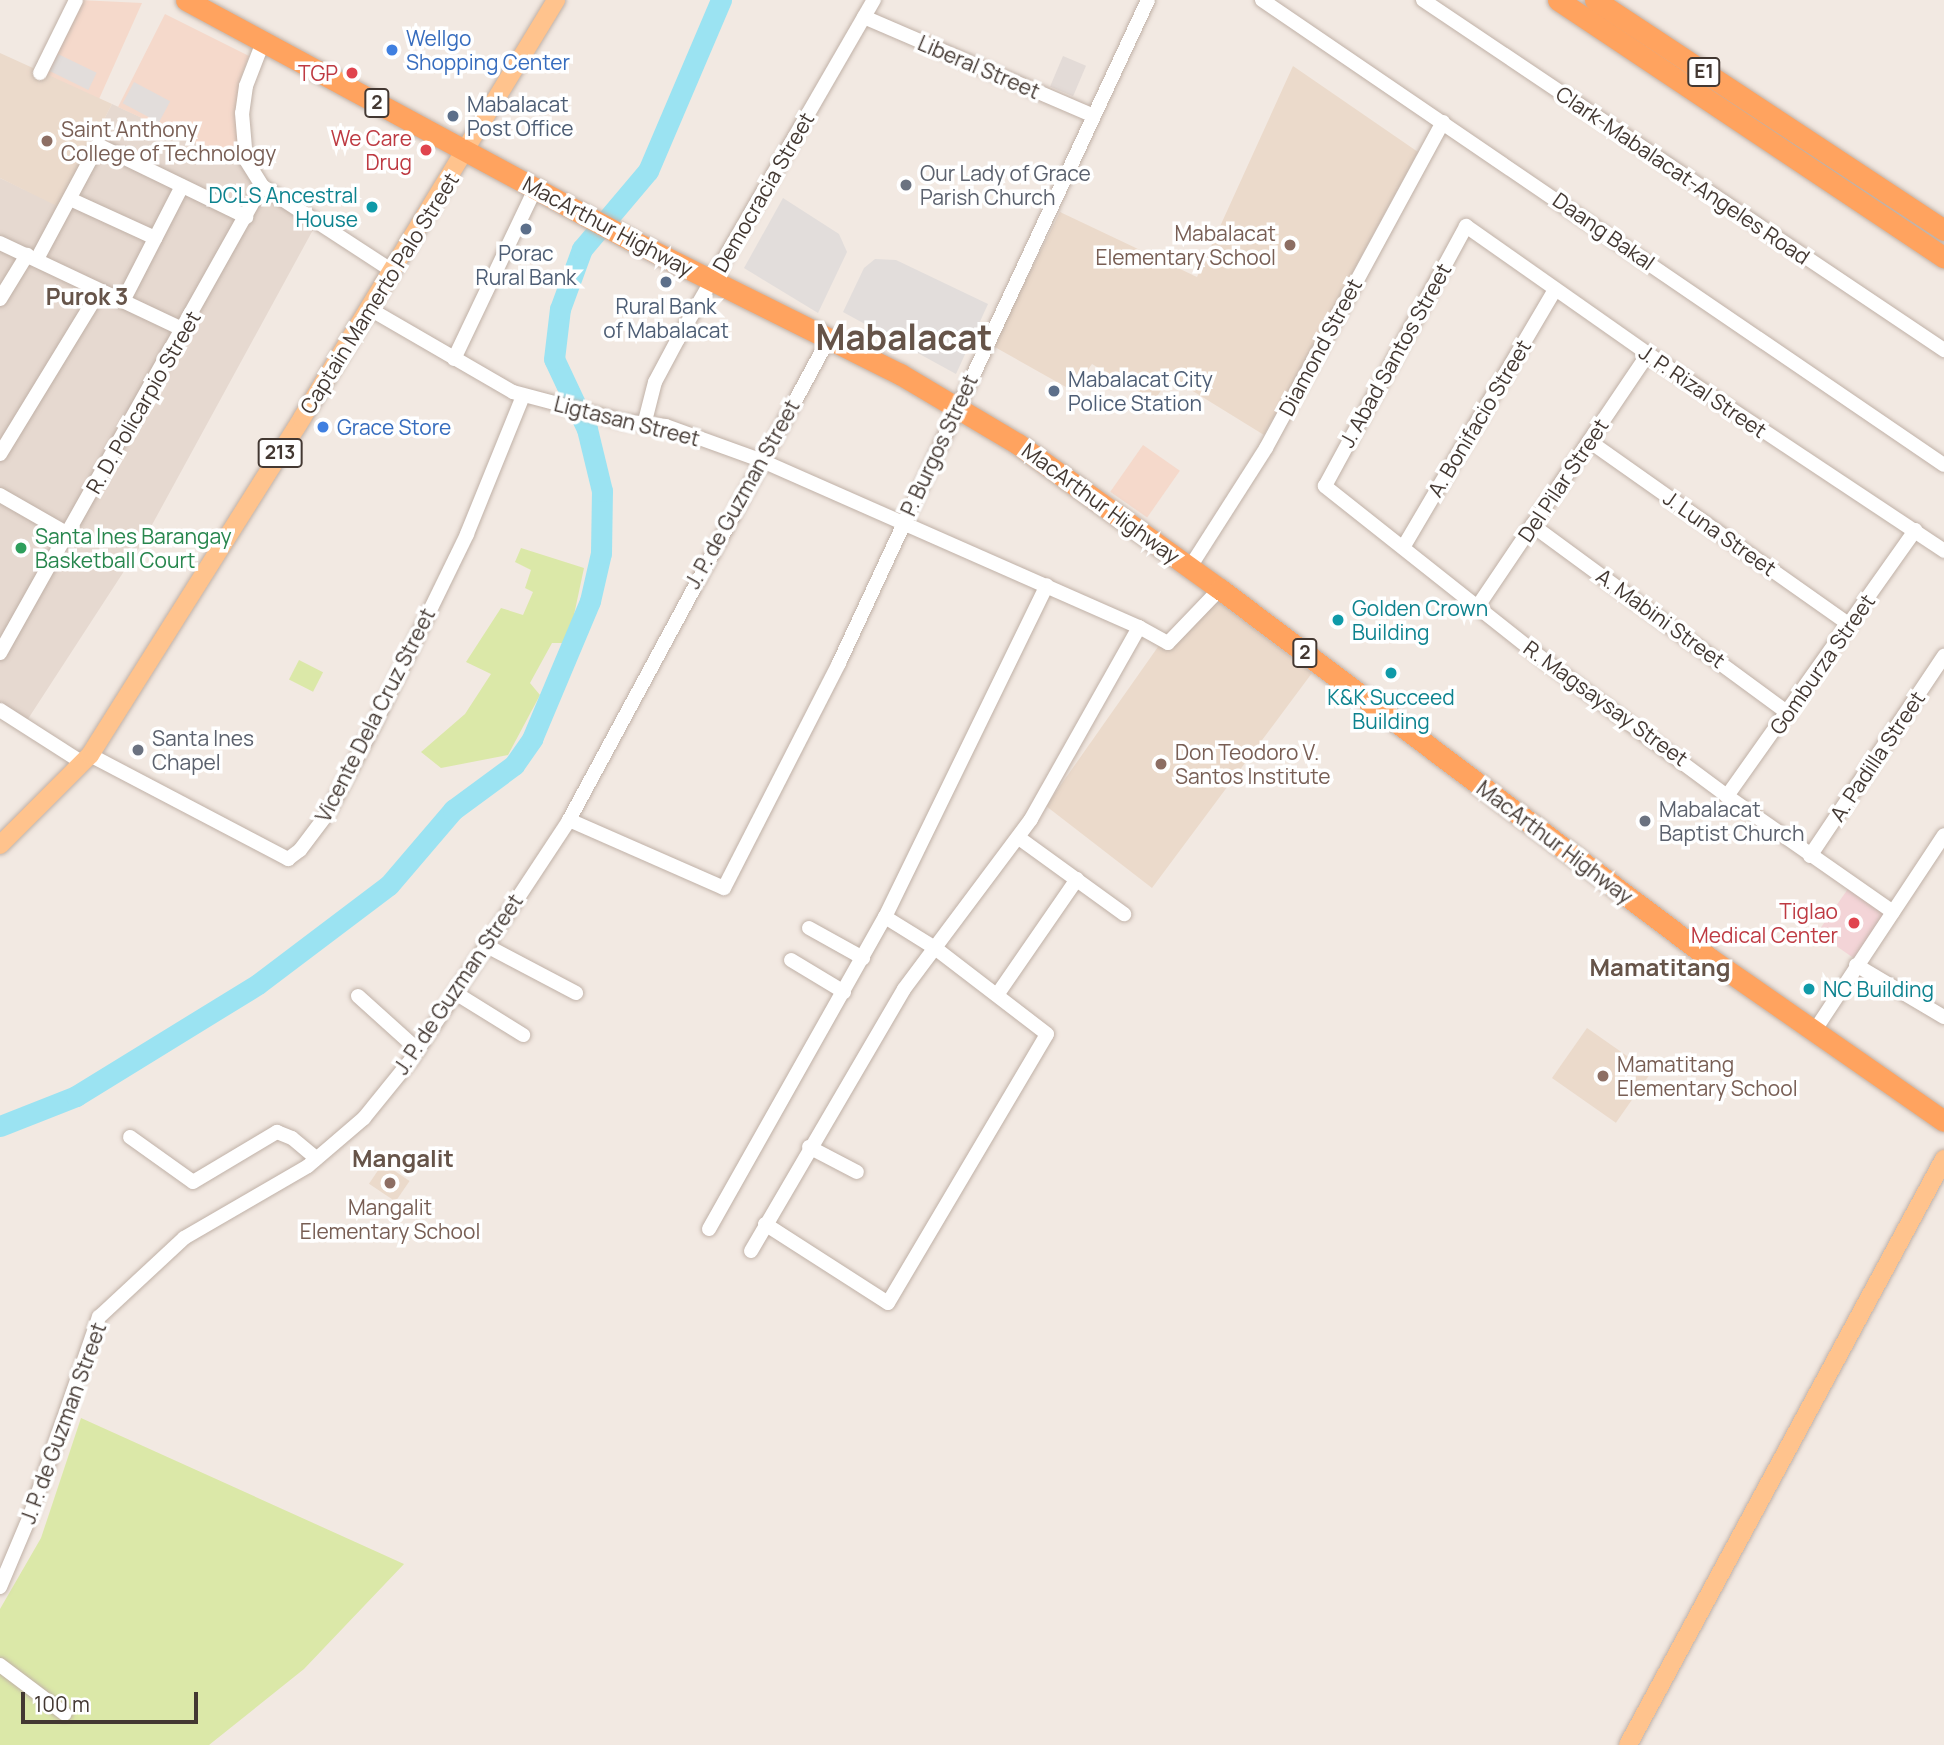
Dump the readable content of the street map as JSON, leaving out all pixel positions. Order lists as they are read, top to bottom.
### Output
{
  "streets": {
    "highway": ["E1", "2", "MacArthur Highway"],
    "main road": ["Captain Mamerto Palo Street", "213"],
    "street": [
      "Liberal Street",
      "Clark-Mabalacat-Angeles Road",
      "Democracia Street",
      "Daang Bakal",
      "Diamond Street",
      "J. Abad Santos Street",
      "J. P. Rizal Street",
      "R. D. Policarpio Street",
      "A. Bonifacio Street",
      "Ligtasan Street",
      "P. Burgos Street",
      "Del Pilar Street",
      "J. P. de Guzman Street",
      "J. Luna Street",
      "A. Mabini Street",
      "Gomburza Street",
      "R. Magsaysay Street",
      "Vicente Dela Cruz Street",
      "A. Padilla Street"
    ]
  },
  "crossings": [
    ["Liberal Street", "Democracia Street"],
    ["Liberal Street", "P. Burgos Street"],
    ["Democracia Street", "MacArthur Highway"],
    ["Democracia Street", "Ligtasan Street"],
    ["MacArthur Highway", "Captain Mamerto Palo Street"],
    ["MacArthur Highway", "Diamond Street"],
    ["MacArthur Highway", "Ligtasan Street"],
    ["MacArthur Highway", "P. Burgos Street"],
    ["MacArthur Highway", "213"],
    ["MacArthur Highway", "J. P. de Guzman Street"],
    ["Daang Bakal", "Diamond Street"],
    ["Captain Mamerto Palo Street", "Ligtasan Street"],
    ["Captain Mamerto Palo Street", "213"],
    ["Captain Mamerto Palo Street", "Vicente Dela Cruz Street"],
    ["J. Abad Santos Street", "J. P. Rizal Street"],
    ["J. Abad Santos Street", "R. Magsaysay Street"],
    ["J. P. Rizal Street", "A. Bonifacio Street"],
    ["J. P. Rizal Street", "Del Pilar Street"],
    ["J. P. Rizal Street", "Gomburza Street"],
    ["A. Bonifacio Street", "R. Magsaysay Street"],
    ["Ligtasan Street", "P. Burgos Street"],
    ["Ligtasan Street", "J. P. de Guzman Street"],
    ["Ligtasan Street", "Vicente Dela Cruz Street"],
    ["P. Burgos Street", "J. P. de Guzman Street"],
    ["Del Pilar Street", "J. Luna Street"],
    ["Del Pilar Street", "A. Mabini Street"],
    ["Del Pilar Street", "R. Magsaysay Street"],
    ["J. Luna Street", "Gomburza Street"],
    ["A. Mabini Street", "Gomburza Street"],
    ["Gomburza Street", "R. Magsaysay Street"],
    ["R. Magsaysay Street", "A. Padilla Street"]
  ],
  "districts": [
    "Purok 3",
    "Mabalacat",
    "Mamatitang",
    "Mangalit"
  ],
  "places": [
    "Wellgo Shopping Center",
    "TGP",
    "Mabalacat Post Office",
    "Saint Anthony College of Technology",
    "We Care Drug",
    "Our Lady of Grace Parish Church",
    "DCLS Ancestral House",
    "Porac Rural Bank",
    "Mabalacat Elementary School",
    "Rural Bank of Mabalacat",
    "Mabalacat City Police Station",
    "Grace Store",
    "Santa Ines Barangay Basketball Court",
    "Golden Crown Building",
    "K&K Succeed Building",
    "Santa Ines Chapel",
    "Don Teodoro V. Santos Institute",
    "Mabalacat Baptist Church",
    "Tiglao Medical Center",
    "NC Building",
    "Mamatitang Elementary School",
    "Mangalit Elementary School"
  ],
  "scale_bar": "100 m"
}
